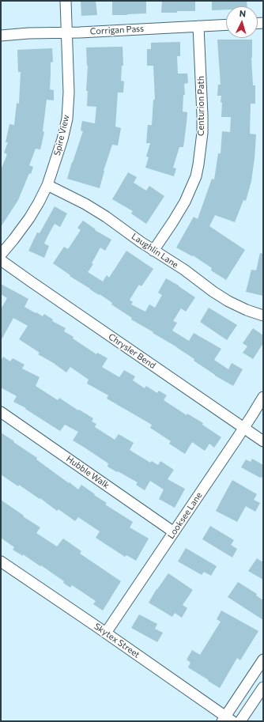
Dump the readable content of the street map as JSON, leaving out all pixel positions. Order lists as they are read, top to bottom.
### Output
{
  "streets": {
    "street": [
      "Corrigan Pass",
      "Centurion Path",
      "Spire View",
      "Laughlin Lane",
      "Chrysler Bend",
      "Hubble Walk",
      "Looksee Lane",
      "Skytex Street"
    ]
  },
  "crossings": [
    ["Corrigan Pass", "Centurion Path"],
    ["Corrigan Pass", "Spire View"],
    ["Centurion Path", "Laughlin Lane"],
    ["Spire View", "Laughlin Lane"],
    ["Chrysler Bend", "Looksee Lane"],
    ["Hubble Walk", "Looksee Lane"],
    ["Looksee Lane", "Skytex Street"]
  ],
  "north": "top"
}
